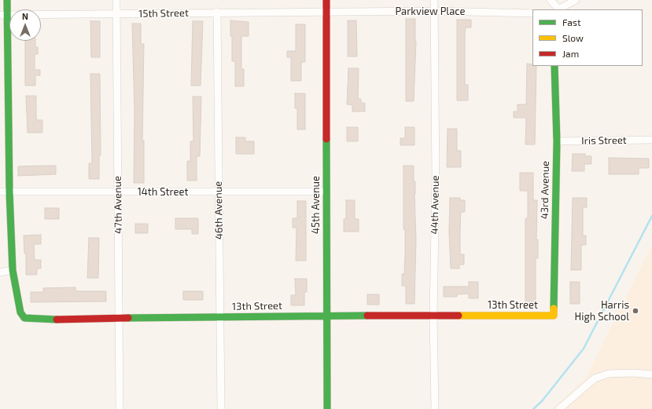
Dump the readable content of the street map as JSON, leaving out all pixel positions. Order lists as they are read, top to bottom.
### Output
{
  "streets": {
    "street": [
      "Parkview Place",
      "15th Street",
      "Iris Street",
      "43rd Avenue",
      "14th Street",
      "47th Avenue",
      "45th Avenue",
      "44th Avenue",
      "46th Avenue",
      "13th Street"
    ]
  },
  "crossings": [
    ["Parkview Place", "15th Street"],
    ["Parkview Place", "45th Avenue"],
    ["Parkview Place", "44th Avenue"],
    ["15th Street", "47th Avenue"],
    ["15th Street", "45th Avenue"],
    ["15th Street", "46th Avenue"],
    ["15th Street", "13th Street"],
    ["Iris Street", "43rd Avenue"],
    ["43rd Avenue", "13th Street"],
    ["14th Street", "47th Avenue"],
    ["14th Street", "45th Avenue"],
    ["14th Street", "46th Avenue"],
    ["14th Street", "13th Street"],
    ["47th Avenue", "13th Street"],
    ["45th Avenue", "13th Street"],
    ["44th Avenue", "13th Street"],
    ["46th Avenue", "13th Street"]
  ],
  "places": ["Harris High School"],
  "legend": ["Fast", "Slow", "Jam"],
  "north": "top"
}
